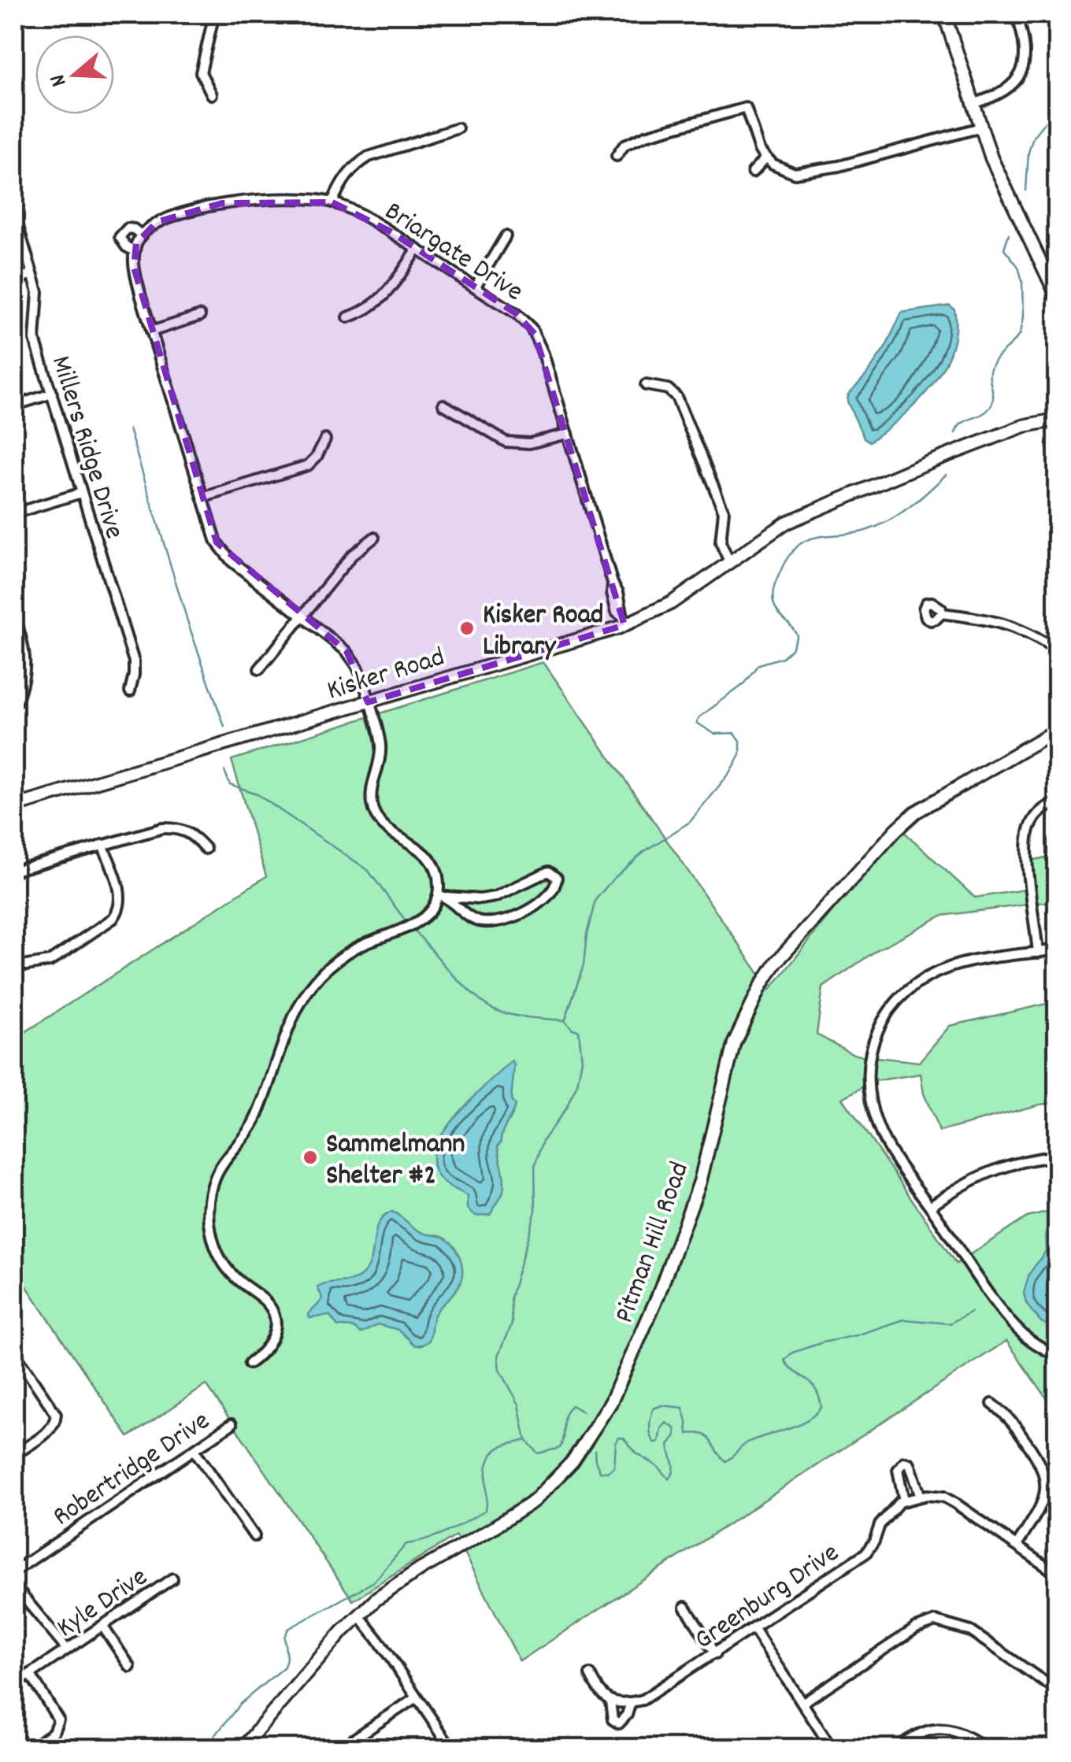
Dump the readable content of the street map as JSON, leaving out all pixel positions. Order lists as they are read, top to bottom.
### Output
{
  "streets": {
    "main road": ["Kisker Road", "Pitman Hill Road"],
    "street": [
      "Briargate Drive",
      "Millers Ridge Drive",
      "Robertridge Drive",
      "Greenburg Drive",
      "Kyle Drive"
    ]
  },
  "crossings": [
    ["Briargate Drive", "Kisker Road"]
  ],
  "places": ["Kisker Road Library", "Sammelmann Shelter #2"],
  "north": "left"
}
